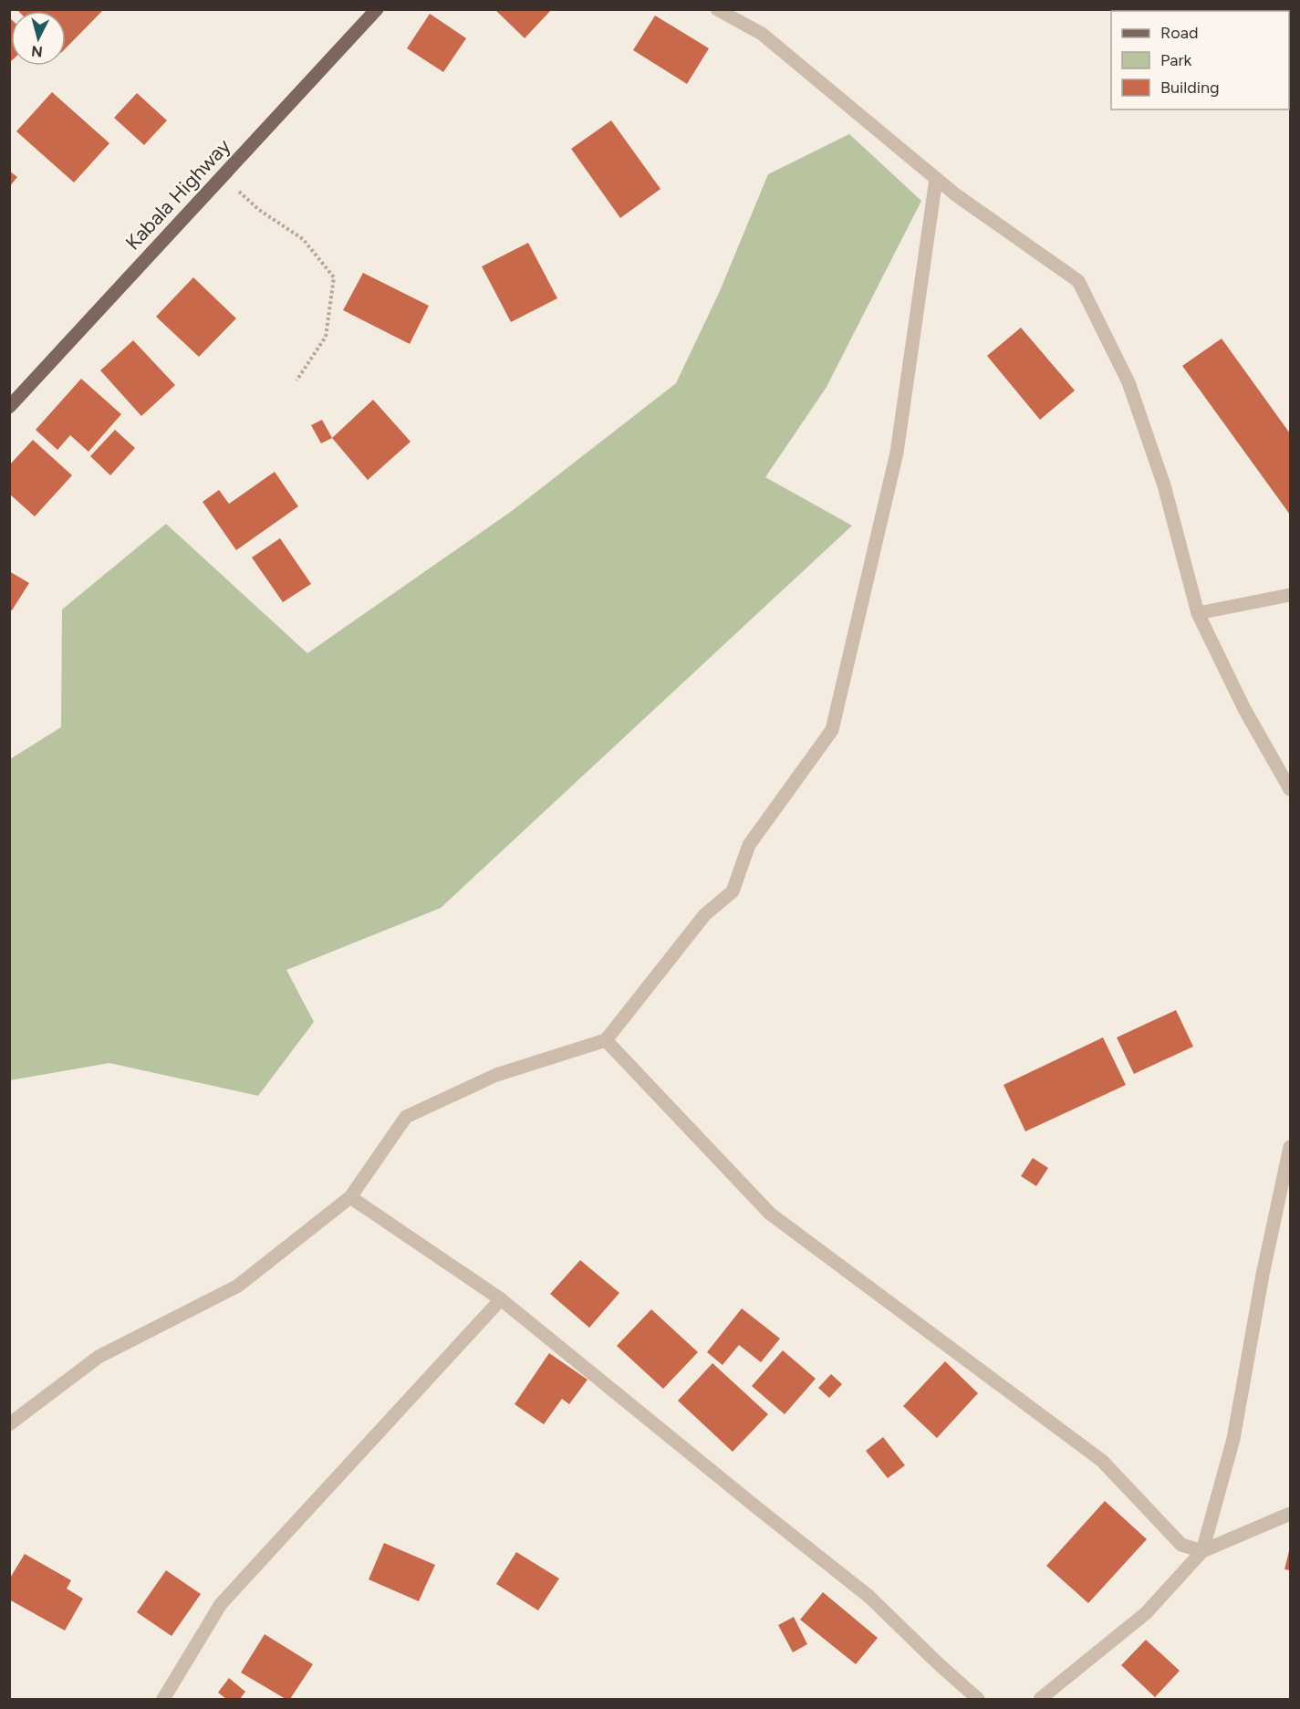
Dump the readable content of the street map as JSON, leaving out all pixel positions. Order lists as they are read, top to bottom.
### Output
{
  "streets": {
    "main road": ["Kabala Highway"]
  },
  "legend": ["Road", "Park", "Building"],
  "north": "bottom"
}
